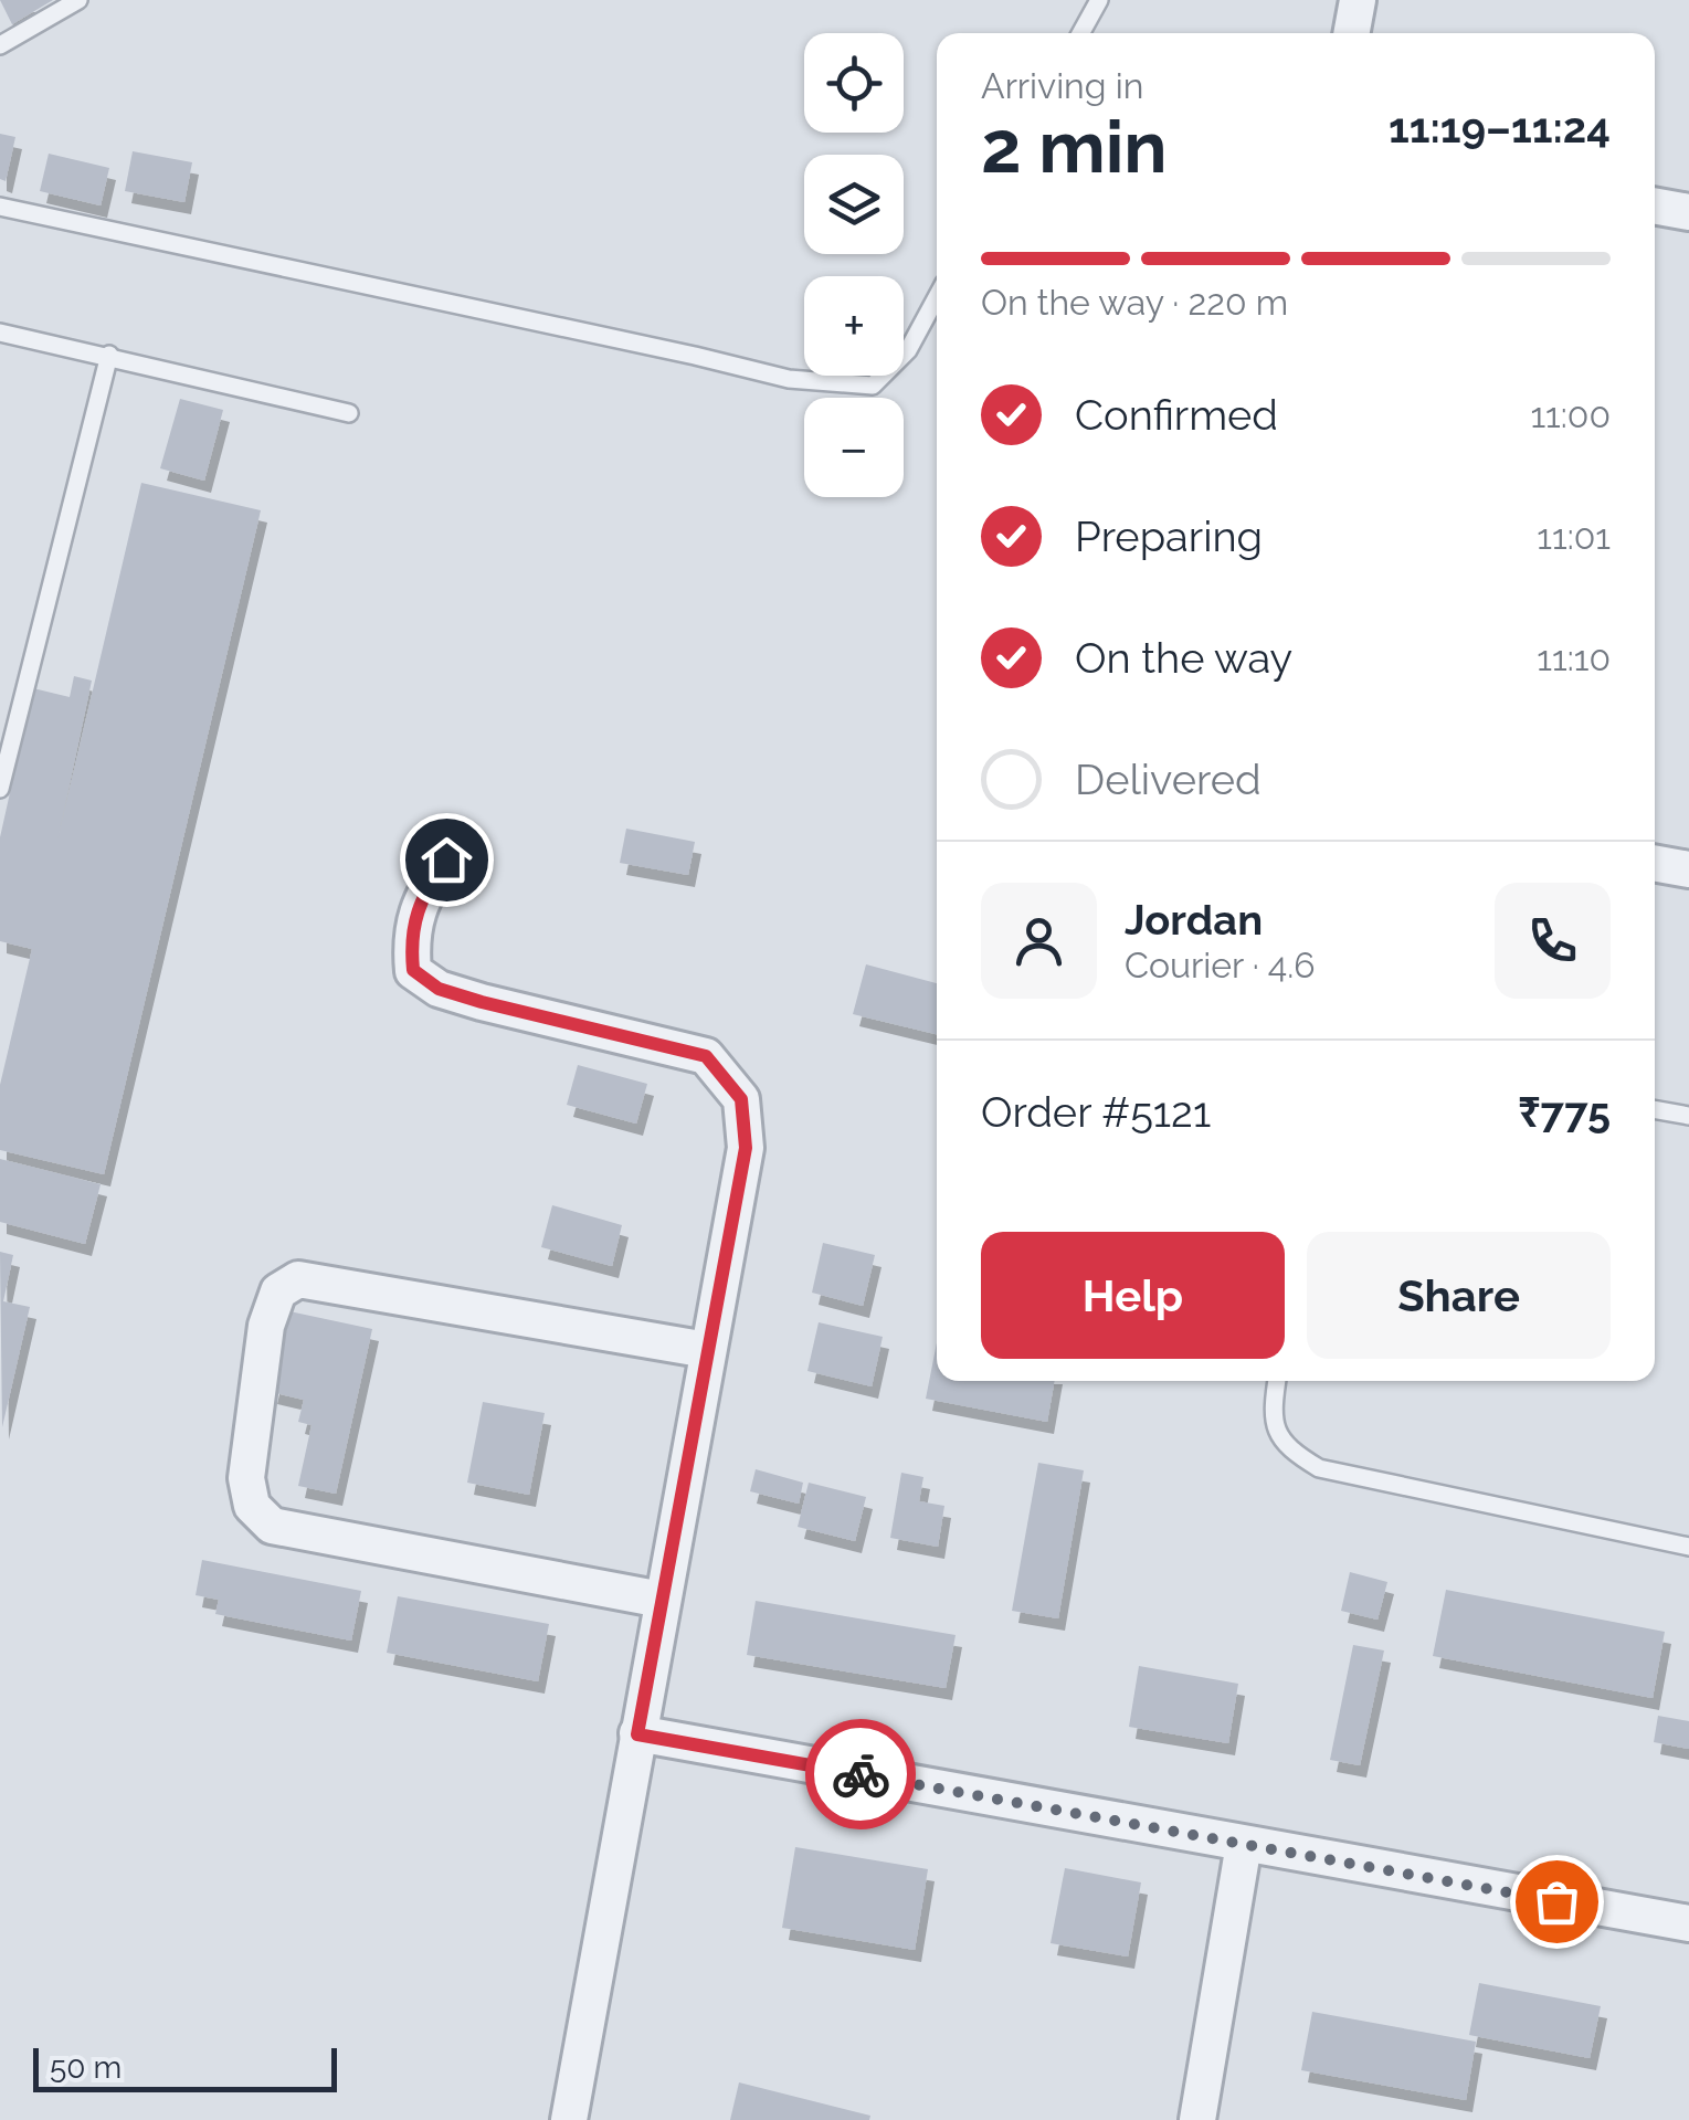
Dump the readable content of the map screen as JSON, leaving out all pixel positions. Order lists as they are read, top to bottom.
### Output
{
  "scale_bar": "50 m",
  "page": {
    "map_buttons": ["+", "−"],
    "heading": ["2 min", "Arriving in", "11:19–11:24"],
    "panel": [
      "Jordan",
      "Courier · 4.6",
      "Order #5121",
      "₹775"
    ],
    "bar": "On the way · 220 m",
    "list": [
      ["Confirmed", "11:00"],
      ["Preparing", "11:01"],
      ["On the way", "11:10"],
      "Delivered"
    ],
    "buttons": ["Help", "Share"],
    "scale": "50 m"
  }
}
